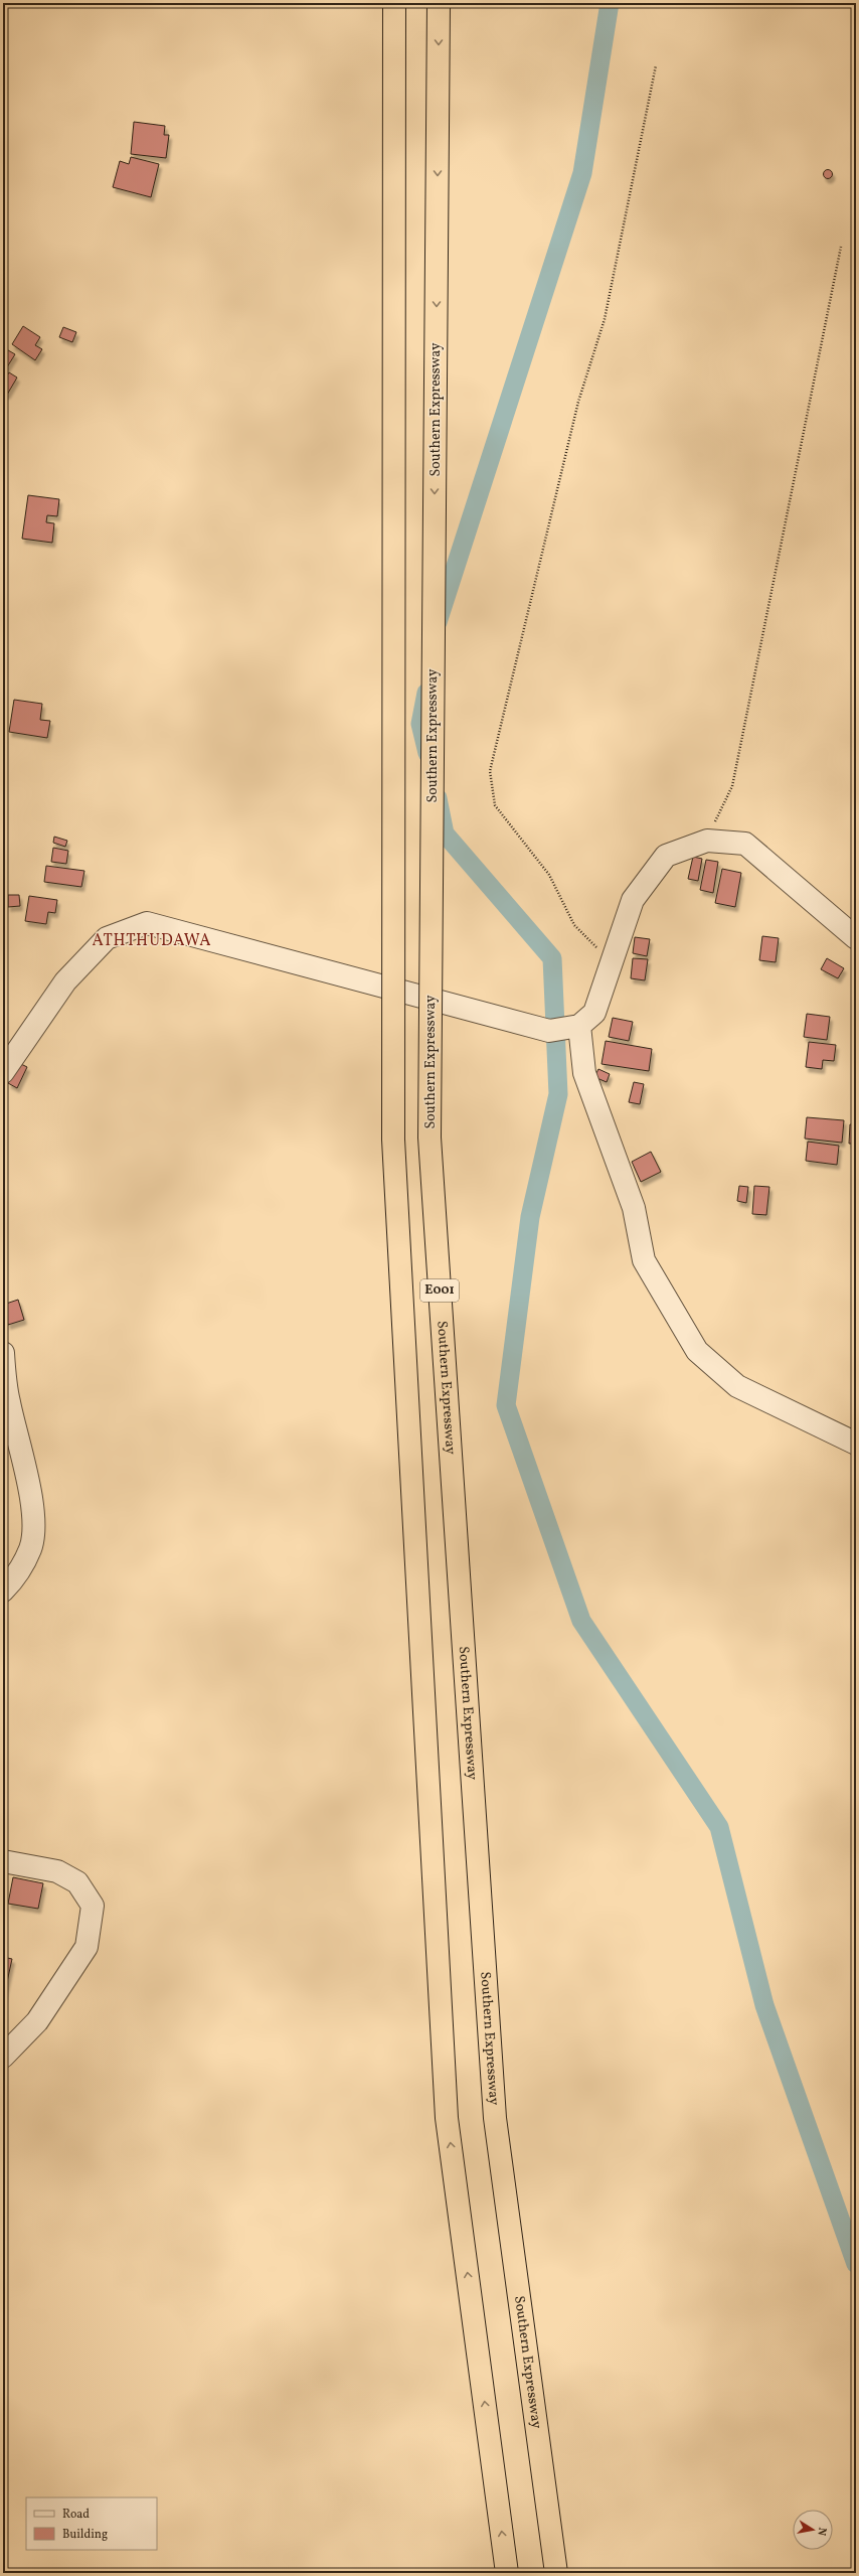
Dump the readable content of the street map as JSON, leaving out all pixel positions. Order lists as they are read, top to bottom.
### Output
{
  "streets": {
    "highway": ["Southern Expressway", "E001"]
  },
  "districts": ["ATHTHUDAWA"],
  "legend": ["Road", "Building"],
  "north": "right"
}
